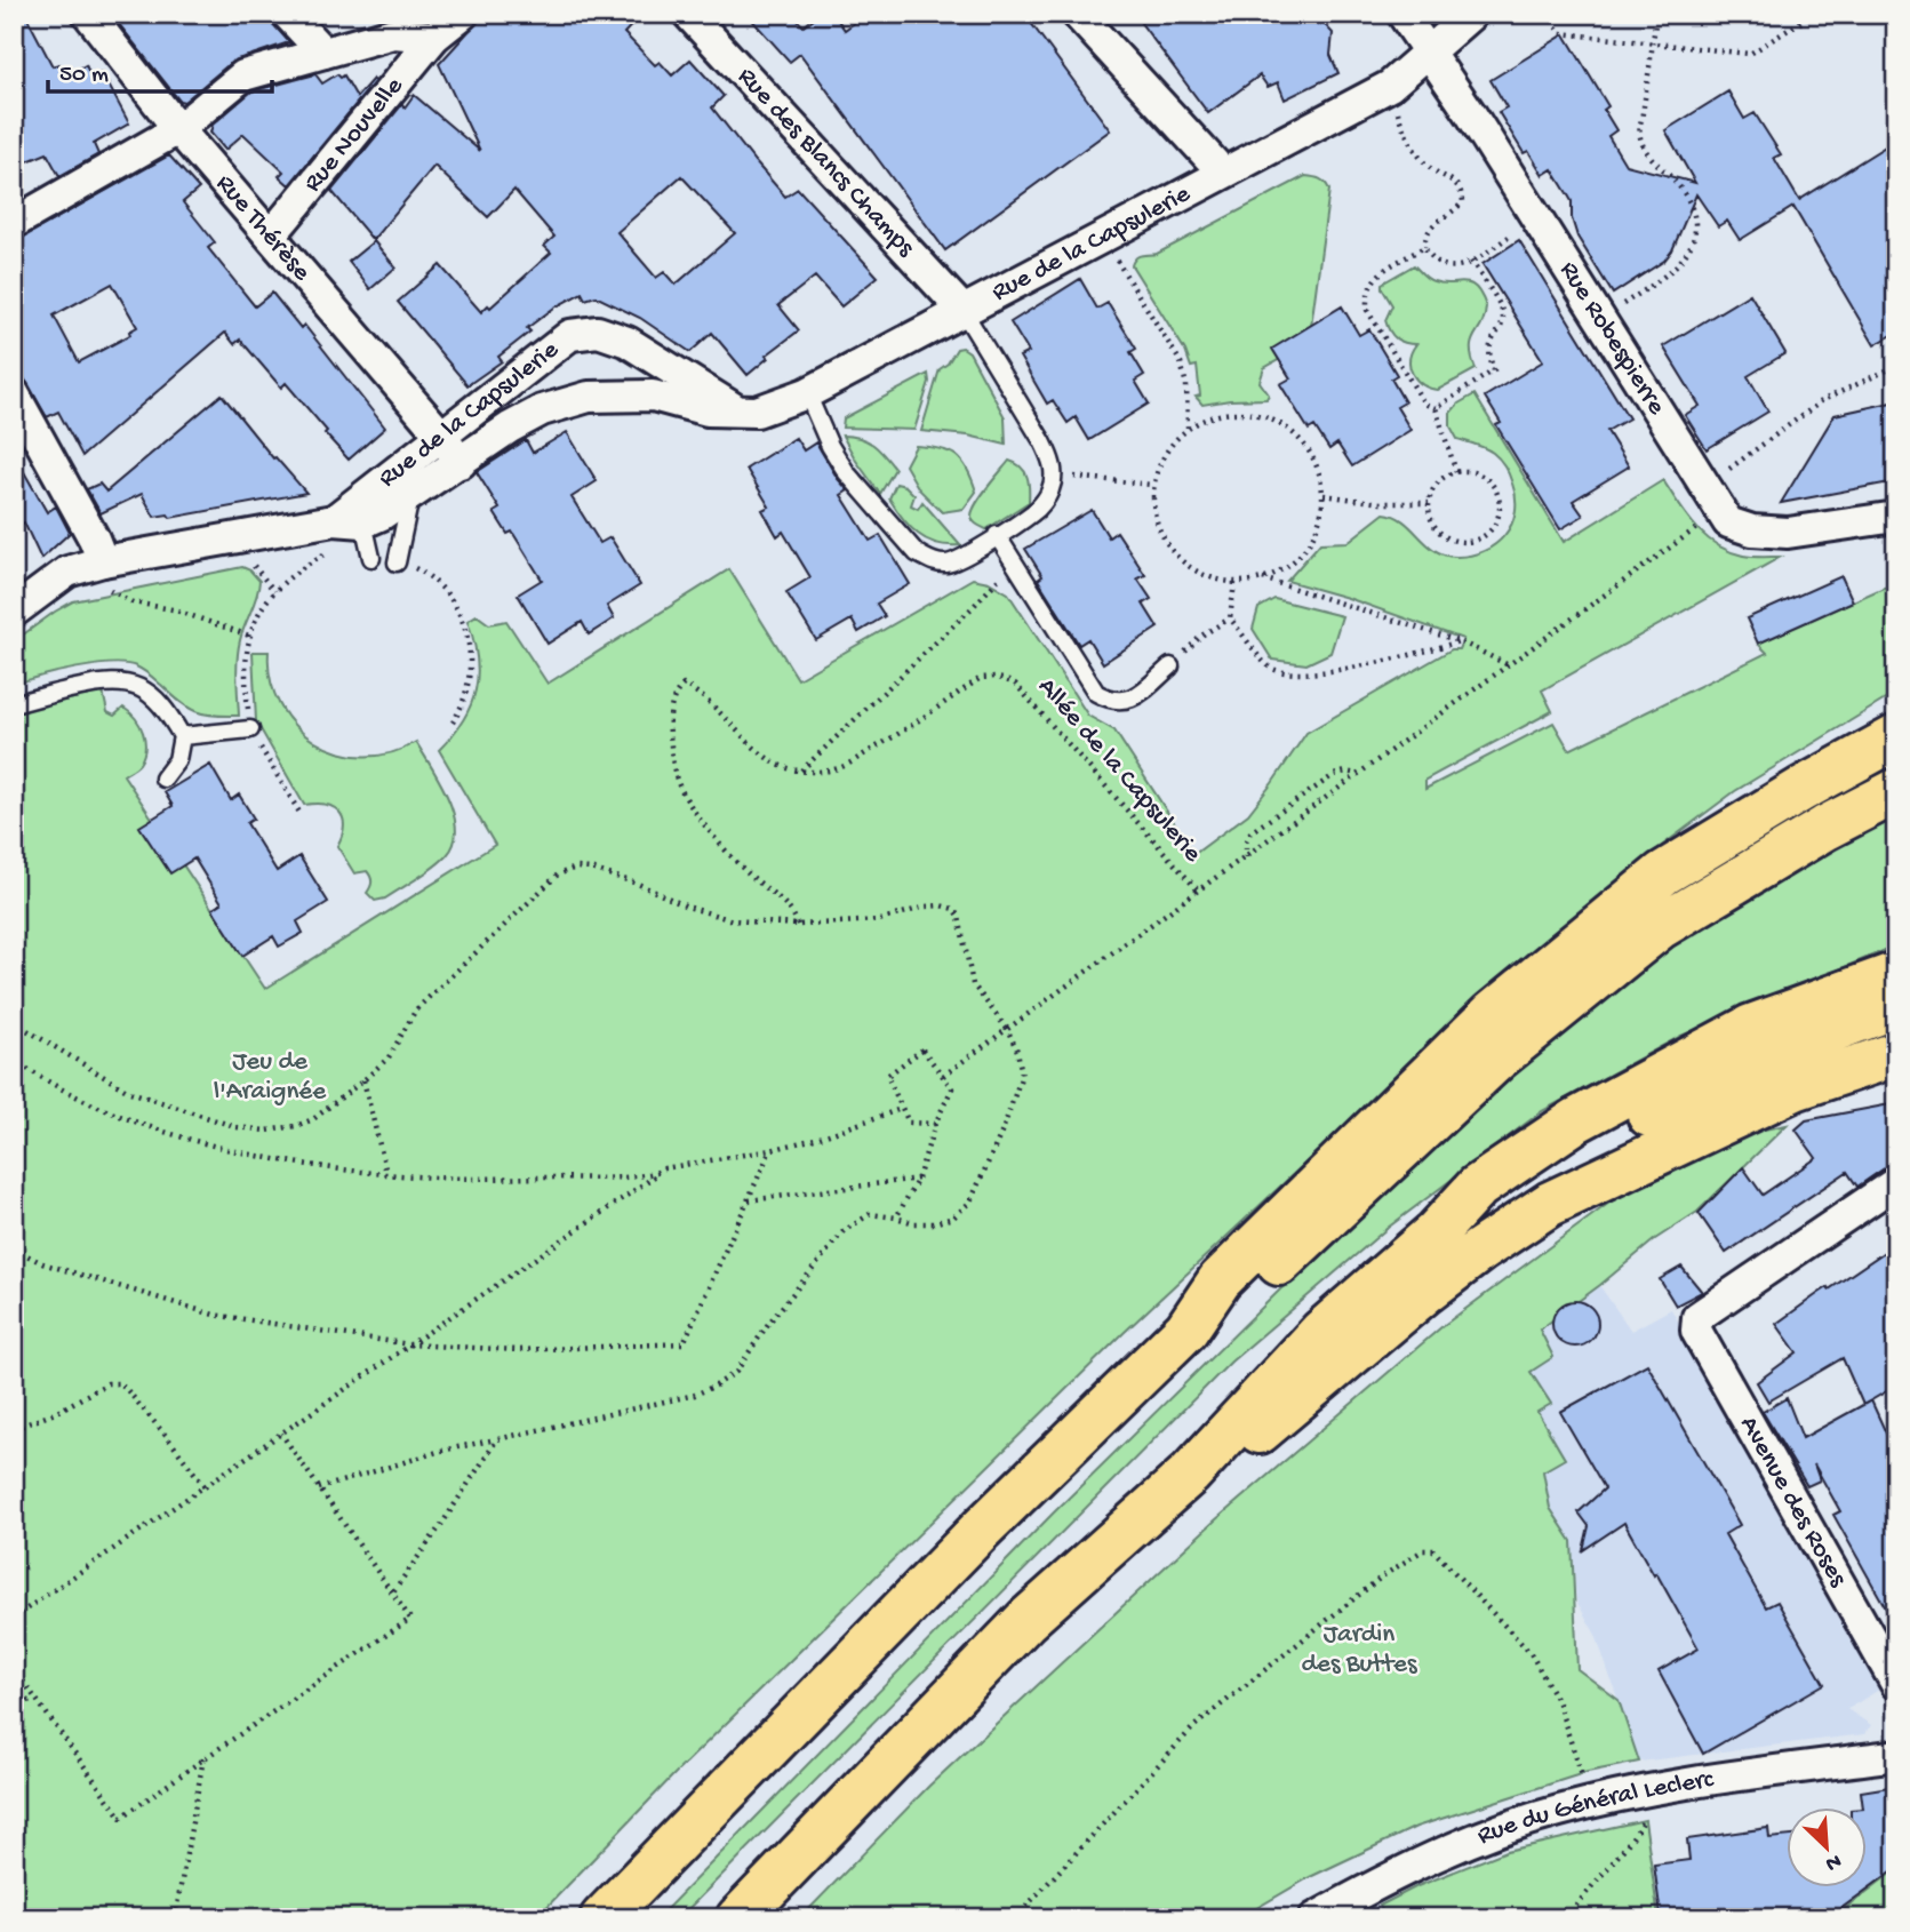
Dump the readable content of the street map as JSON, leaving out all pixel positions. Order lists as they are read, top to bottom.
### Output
{
  "streets": {
    "street": [
      "Rue Nouvelle",
      "Rue des Blancs Champs",
      "Rue Thérèse",
      "Rue de la Capsulerie",
      "Rue Robespierre",
      "Avenue des Roses",
      "Rue du Général Leclerc"
    ],
    "path": ["Allée de la Capsulerie"]
  },
  "crossings": [
    ["Rue Nouvelle", "Rue Thérèse"],
    ["Rue des Blancs Champs", "Rue de la Capsulerie"],
    ["Rue Thérèse", "Rue de la Capsulerie"],
    ["Rue de la Capsulerie", "Rue Robespierre"]
  ],
  "parks": ["Jeu de l'Araignée", "Jardin des Buttes"],
  "scale_bar": "50 m",
  "north": "bottom right"
}
